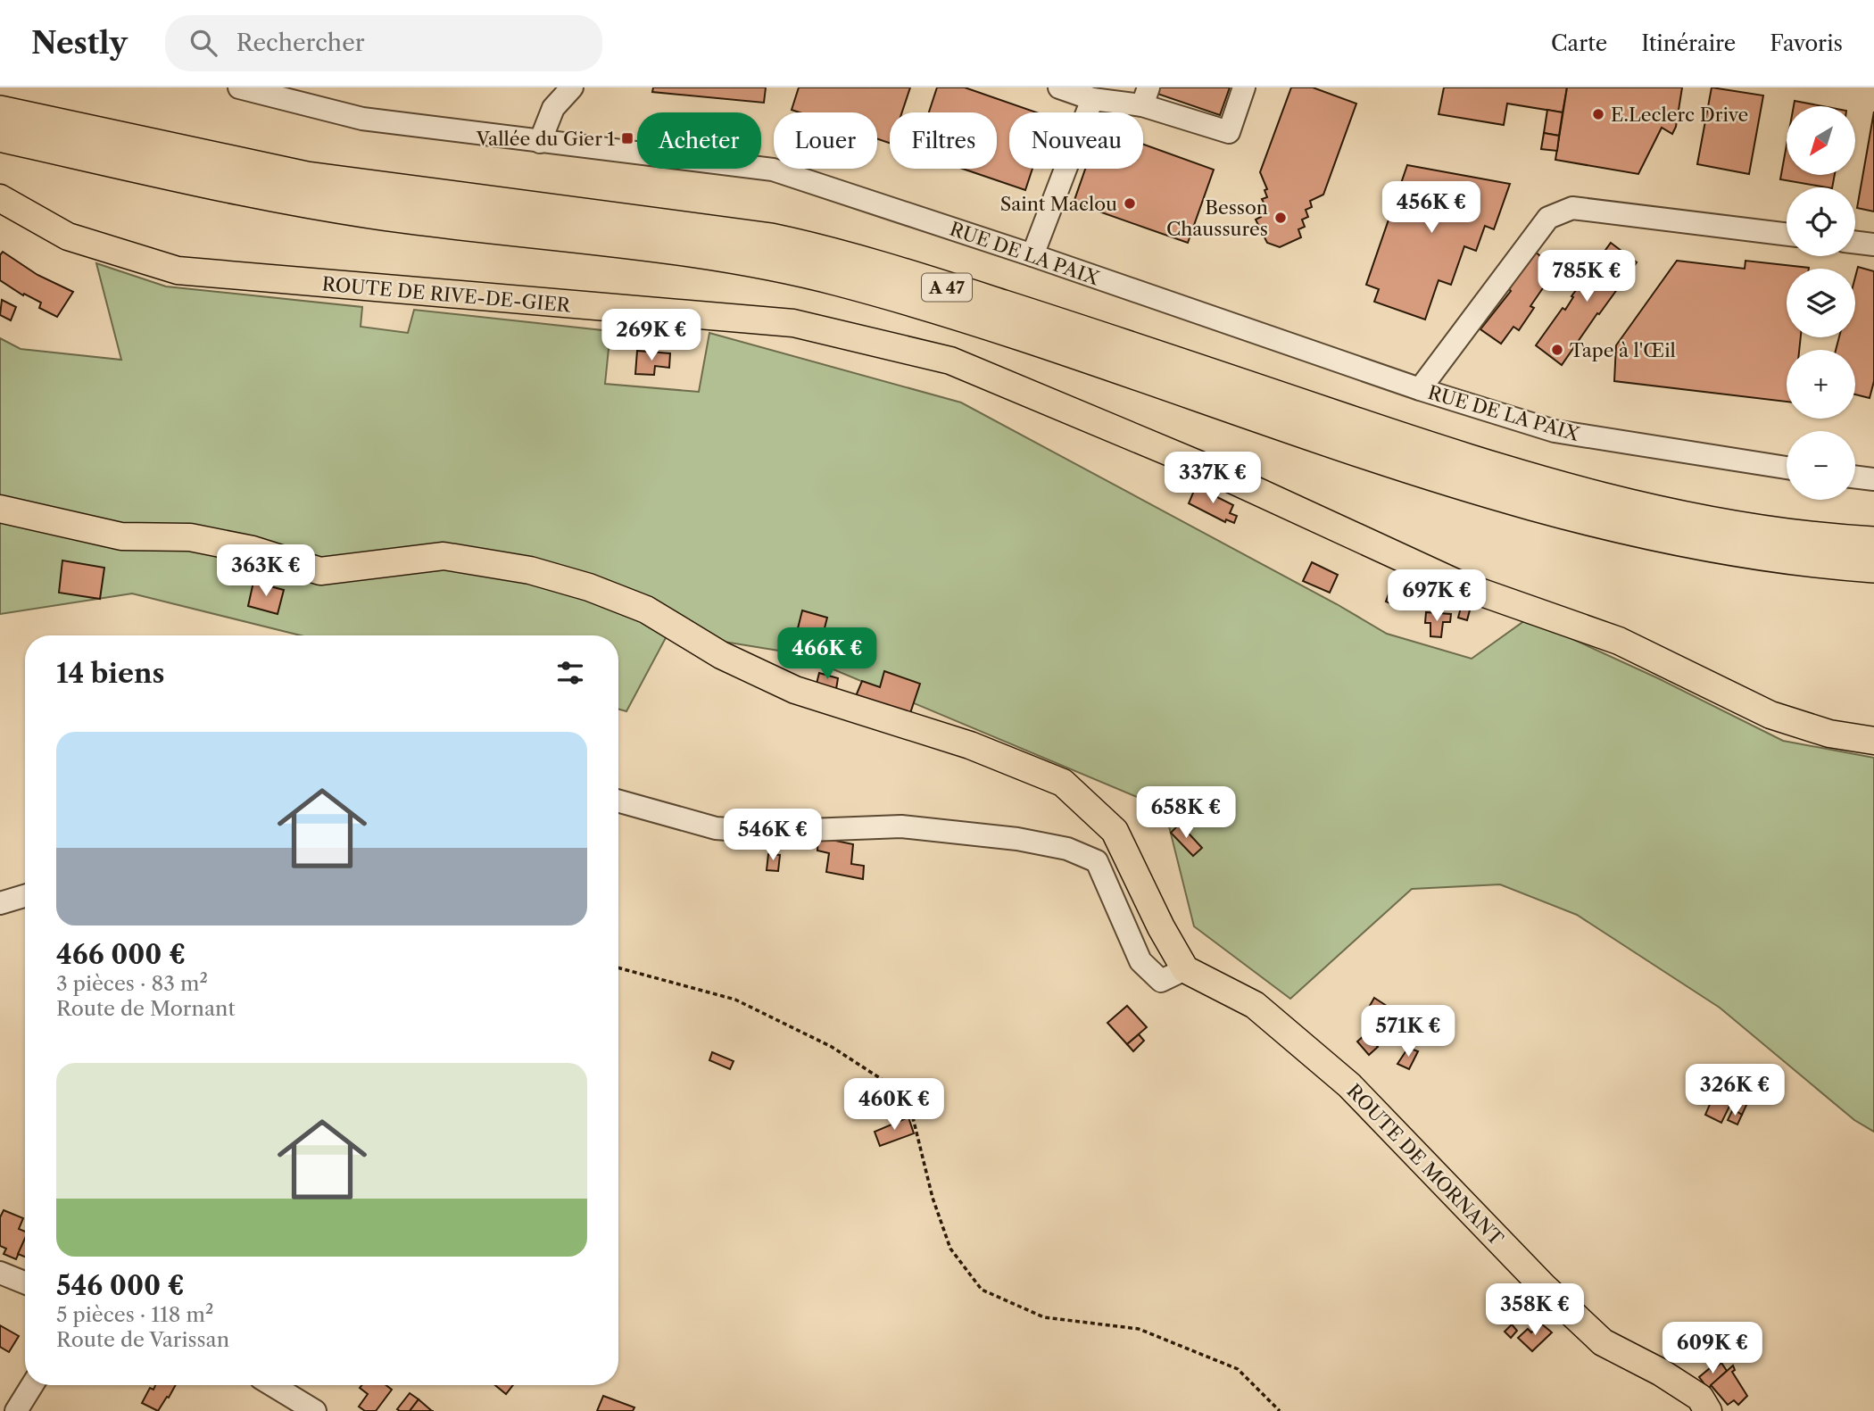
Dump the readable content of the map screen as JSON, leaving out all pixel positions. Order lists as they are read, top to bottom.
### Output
{
  "streets": {
    "highway": ["A 47"],
    "main road": ["ROUTE DE RIVE-DE-GIER", "ROUTE DE MORNANT"],
    "street": ["RUE DE LA PAIX"]
  },
  "places": {
    "other": [
      "E.Leclerc Drive",
      "Saint Maclou",
      "Besson Chaussures",
      "Tape à l'Œil"
    ],
    "transit": ["Vallée du Gier 1"]
  },
  "north": "bottom left",
  "page": {
    "header": "Nestly",
    "search": "Rechercher",
    "nav": ["Carte", "Itinéraire", "Favoris"],
    "map_buttons": ["+", "−"],
    "chip": [
      "Acheter",
      "Louer",
      "Filtres",
      "Nouveau"
    ],
    "price": [
      "456K €",
      "785K €",
      "269K €",
      "337K €",
      "363K €",
      "697K €",
      "466K €",
      "658K €",
      "546K €",
      "571K €",
      "326K €",
      "460K €",
      "358K €",
      "609K €"
    ],
    "heading": "14 biens",
    "list": [
      {
        "name": "466 000 €",
        "note": "3 pièces · 83 m² · Route de Mornant"
      },
      {
        "name": "546 000 €",
        "note": "5 pièces · 118 m² · Route de Varissan"
      }
    ]
  }
}
